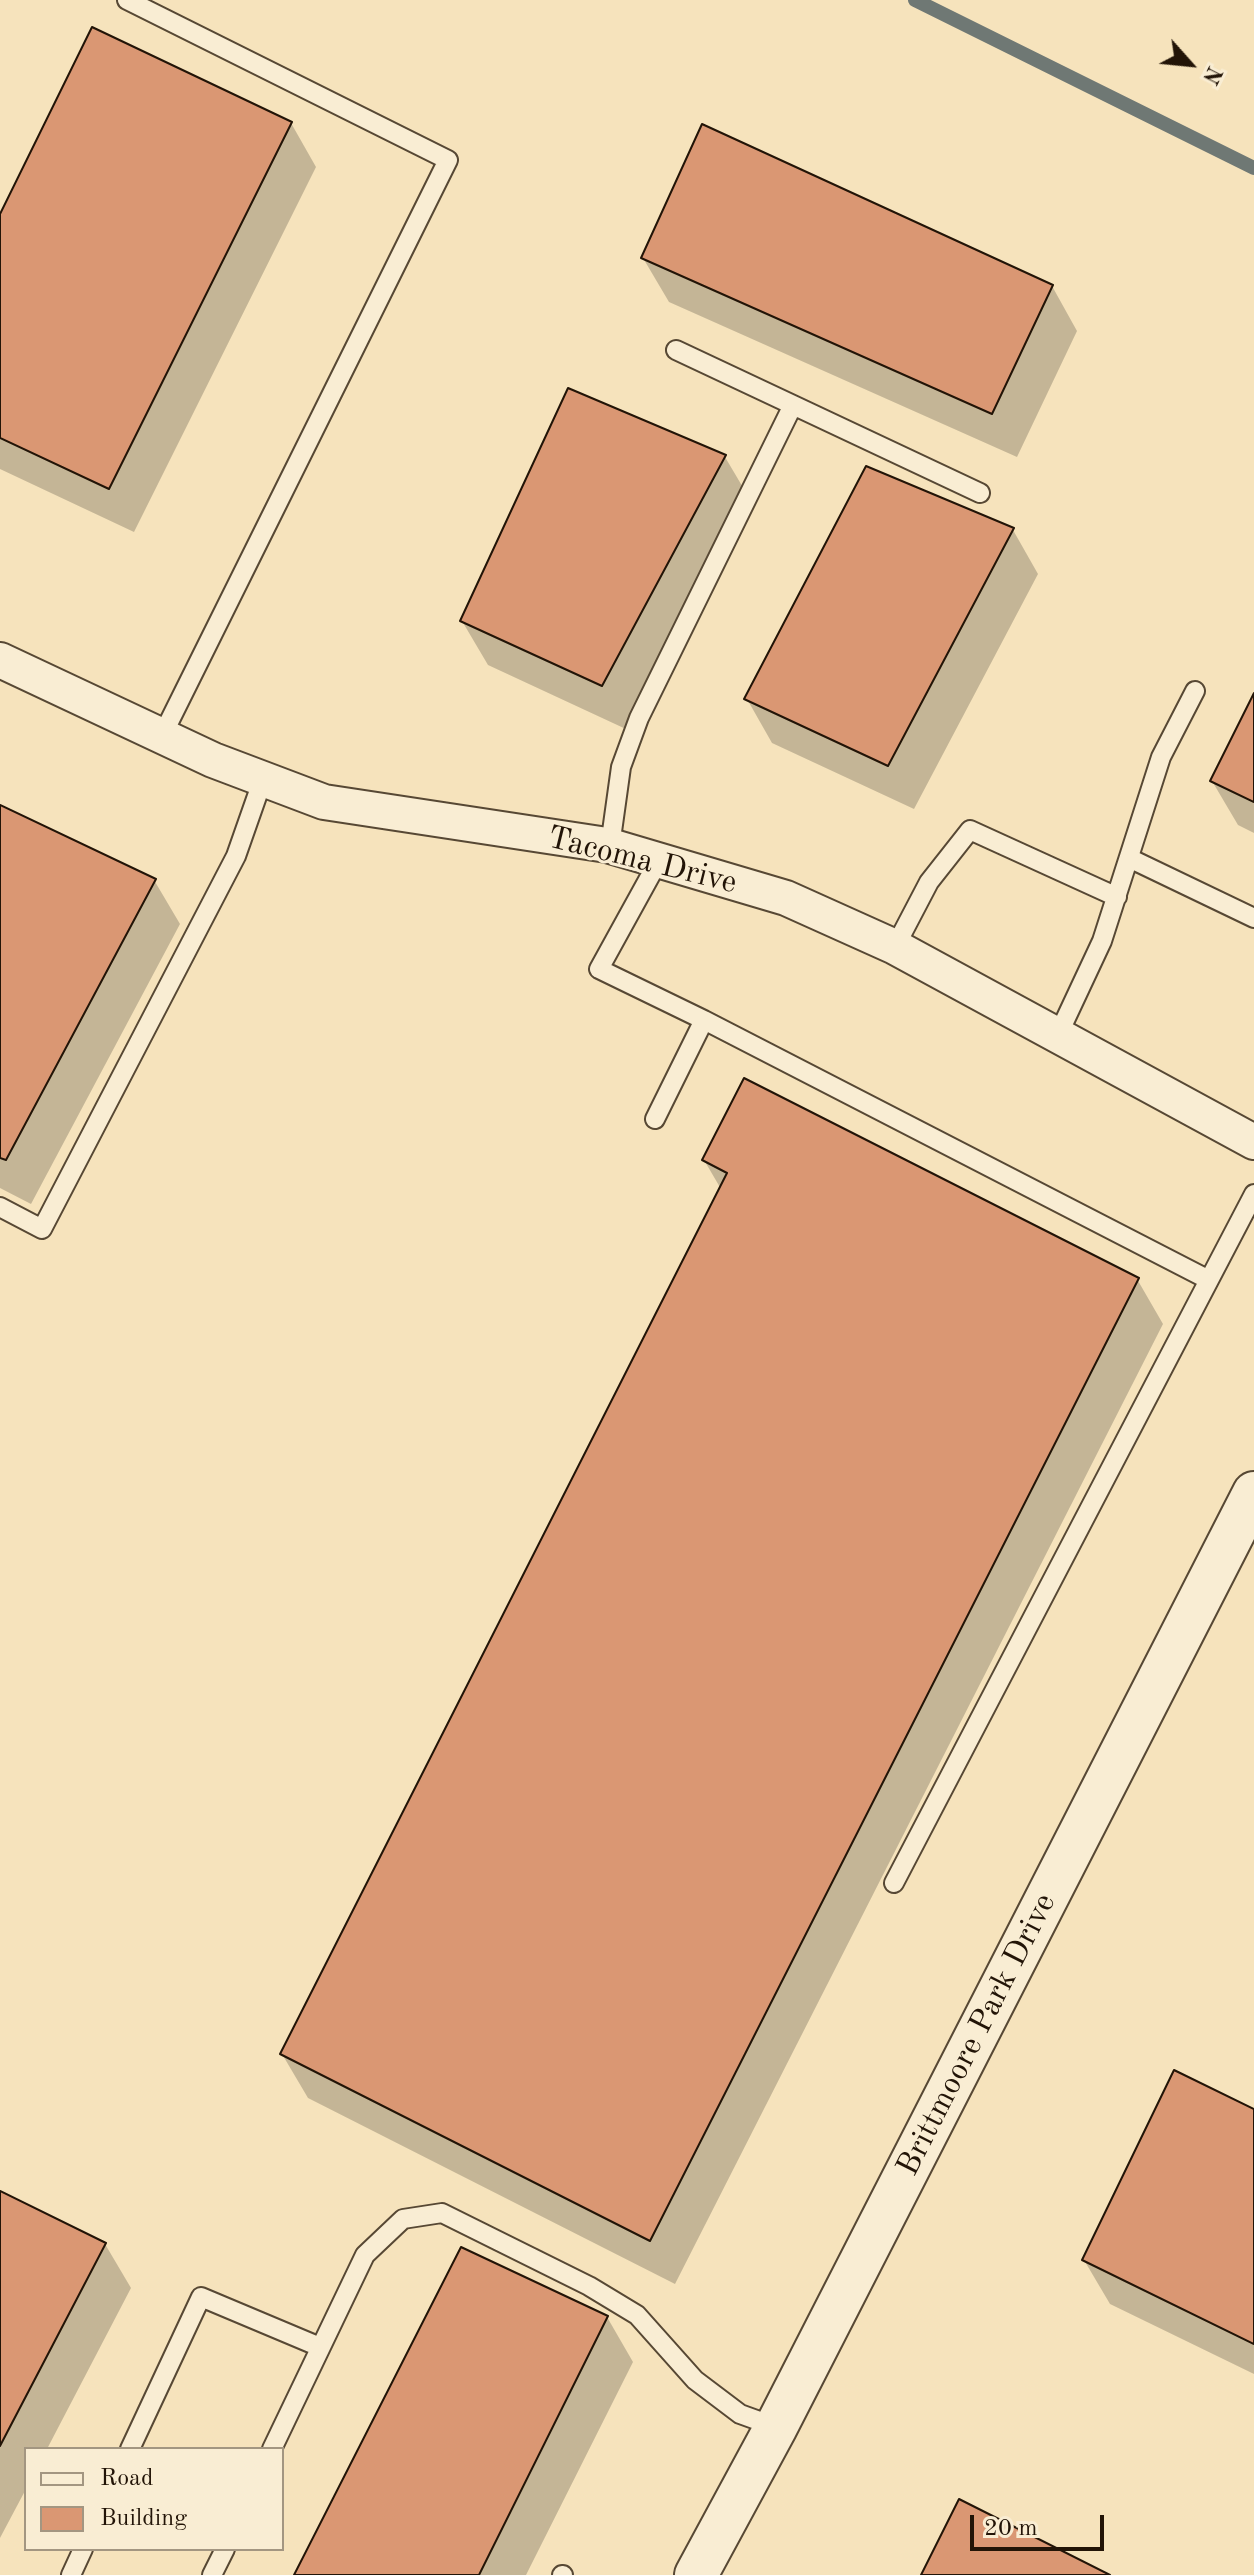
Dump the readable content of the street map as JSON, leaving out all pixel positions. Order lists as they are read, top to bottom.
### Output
{
  "streets": {
    "street": ["Tacoma Drive", "Brittmoore Park Drive"]
  },
  "legend": ["Road", "Building"],
  "scale_bar": "20 m",
  "north": "bottom right"
}
